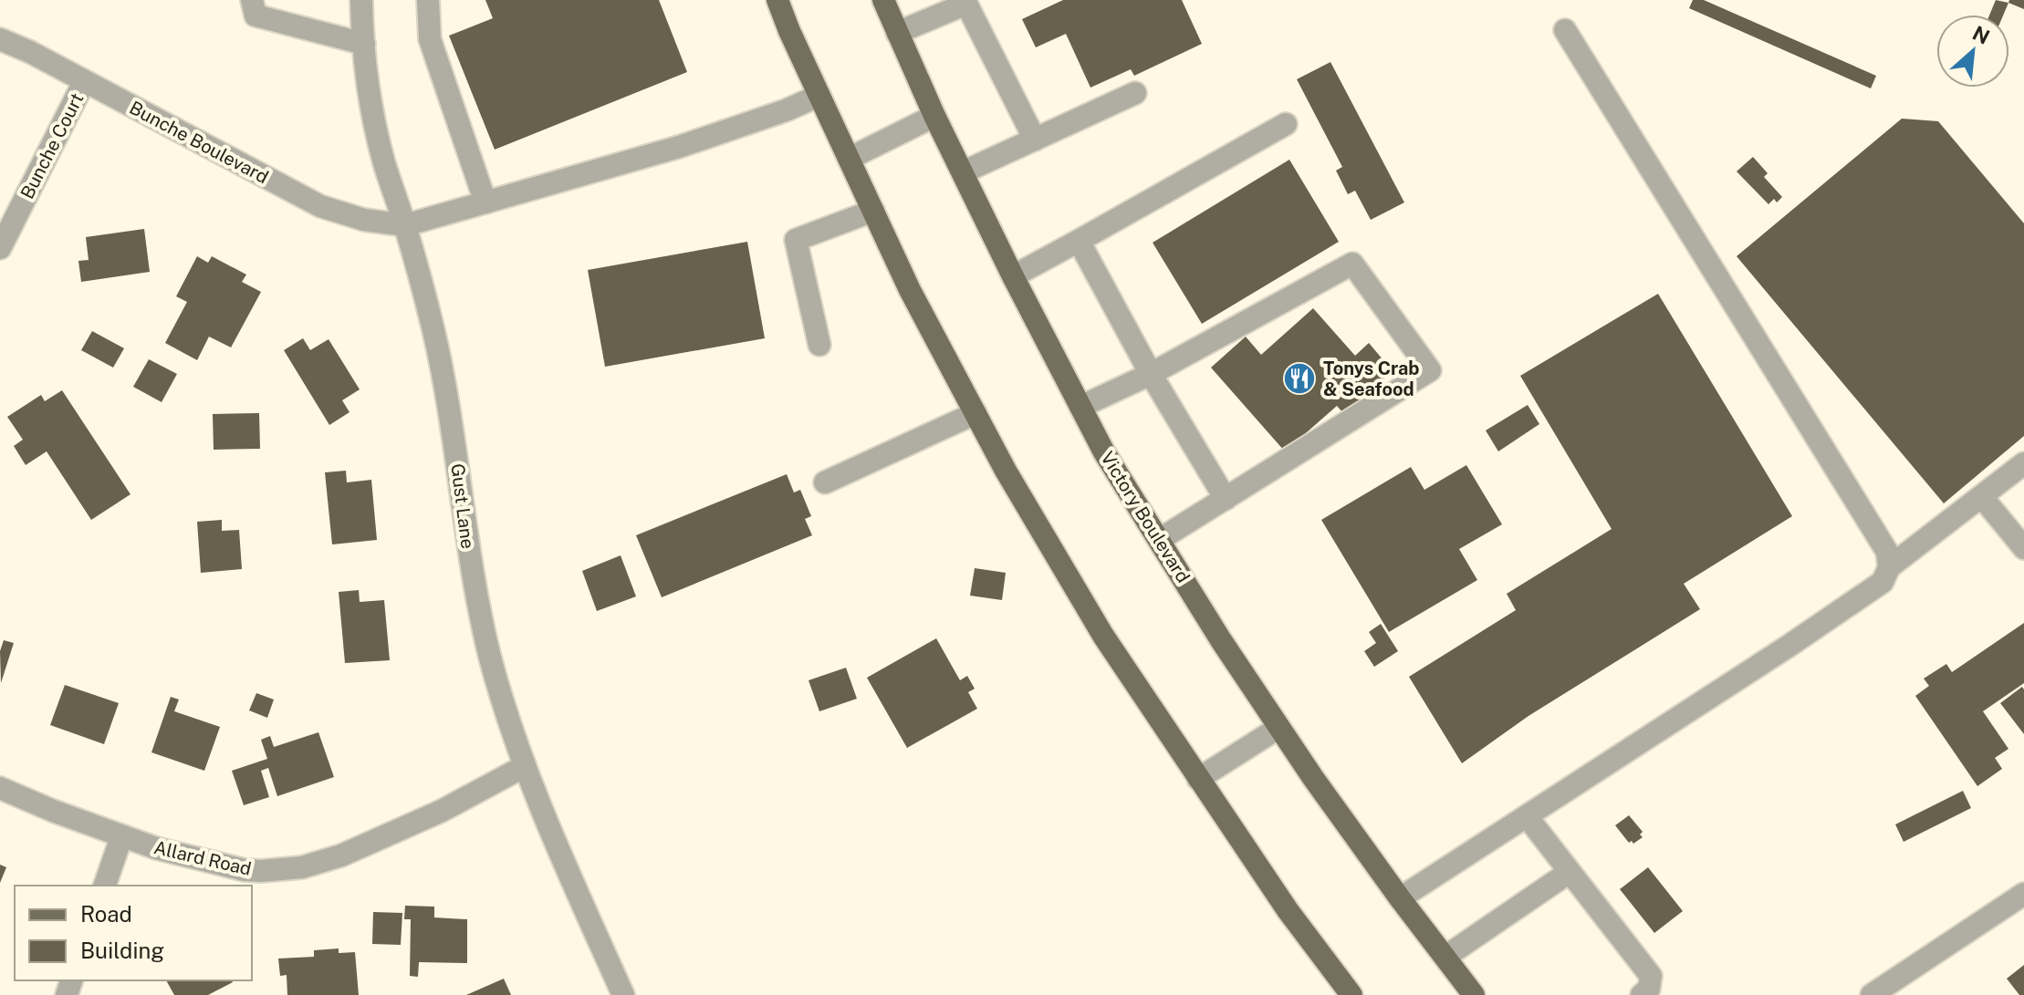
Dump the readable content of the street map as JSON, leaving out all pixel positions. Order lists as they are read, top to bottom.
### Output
{
  "streets": {
    "main road": ["Victory Boulevard"],
    "street": [
      "Bunche Boulevard",
      "Bunche Court",
      "Gust Lane",
      "Allard Road"
    ]
  },
  "crossings": [
    ["Bunche Boulevard", "Bunche Court"],
    ["Bunche Boulevard", "Gust Lane"],
    ["Gust Lane", "Allard Road"]
  ],
  "places": {
    "restaurant": ["Tonys Crab & Seafood"]
  },
  "legend": ["Road", "Building"],
  "north": "top right"
}
